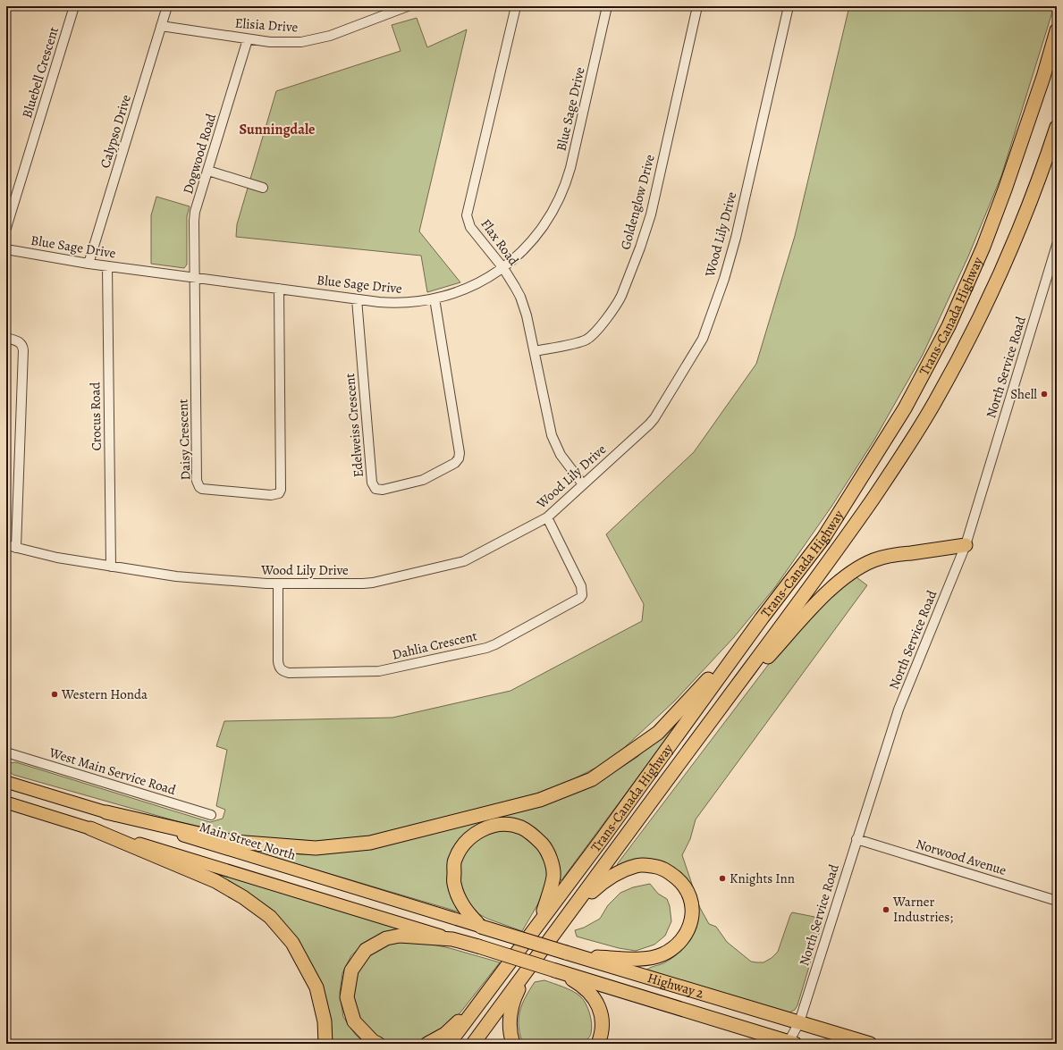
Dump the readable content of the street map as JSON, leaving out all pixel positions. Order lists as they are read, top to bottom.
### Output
{
  "streets": {
    "highway": ["Trans-Canada Highway", "Highway 2"],
    "main road": ["Main Street North"],
    "street": [
      "Elisia Drive",
      "Bluebell Crescent",
      "Blue Sage Drive",
      "Calypso Drive",
      "Dogwood Road",
      "Goldenglow Drive",
      "Wood Lily Drive",
      "Flax Road",
      "North Service Road",
      "Crocus Road",
      "Edelweiss Crescent",
      "Daisy Crescent",
      "Dahlia Crescent",
      "West Main Service Road",
      "Norwood Avenue"
    ]
  },
  "crossings": [
    ["Elisia Drive", "Calypso Drive"],
    ["Elisia Drive", "Dogwood Road"],
    ["Blue Sage Drive", "Calypso Drive"],
    ["Blue Sage Drive", "Dogwood Road"],
    ["Blue Sage Drive", "Flax Road"],
    ["Blue Sage Drive", "Crocus Road"],
    ["Blue Sage Drive", "Edelweiss Crescent"],
    ["Blue Sage Drive", "Daisy Crescent"],
    ["Dogwood Road", "Daisy Crescent"],
    ["Goldenglow Drive", "Flax Road"],
    ["Wood Lily Drive", "Flax Road"],
    ["Wood Lily Drive", "Crocus Road"],
    ["Wood Lily Drive", "Dahlia Crescent"],
    ["North Service Road", "Norwood Avenue"],
    ["North Service Road", "Highway 2"],
    ["Main Street North", "Highway 2"]
  ],
  "districts": ["Sunningdale"],
  "places": [
    "Shell",
    "Western Honda",
    "Knights Inn",
    "Warner Industries;"
  ]
}
